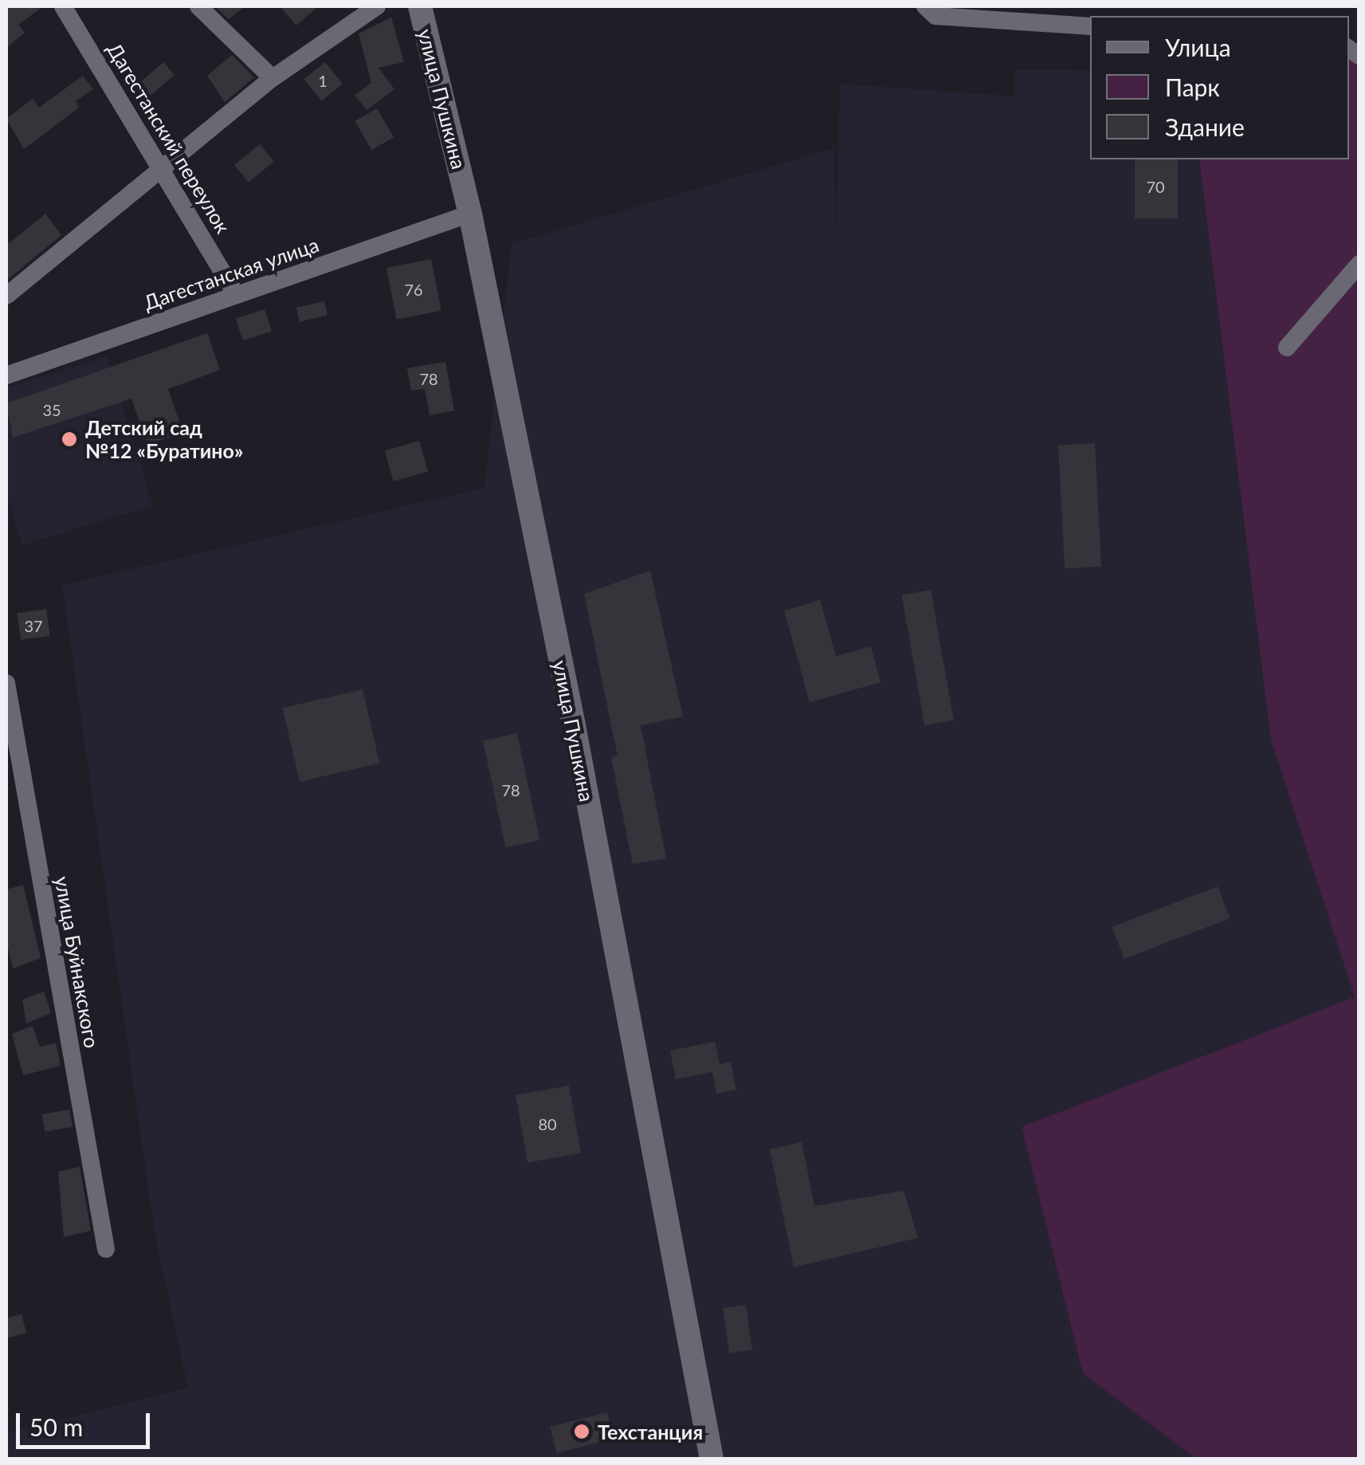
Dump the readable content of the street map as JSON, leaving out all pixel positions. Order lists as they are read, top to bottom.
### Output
{
  "streets": {
    "street": [
      "улица Пушкина",
      "Дагестанский переулок",
      "Дагестанская улица",
      "улица Буйнакского"
    ]
  },
  "crossings": [
    ["улица Пушкина", "Дагестанская улица"],
    ["Дагестанский переулок", "Дагестанская улица"]
  ],
  "places": ["Детский сад №12 «Буратино»", "Техстанция"],
  "house_numbers": [
    "1",
    "70",
    "76",
    "78",
    "35",
    "37",
    "78",
    "80"
  ],
  "legend": ["Улица", "Парк", "Здание"],
  "scale_bar": "50 m"
}
